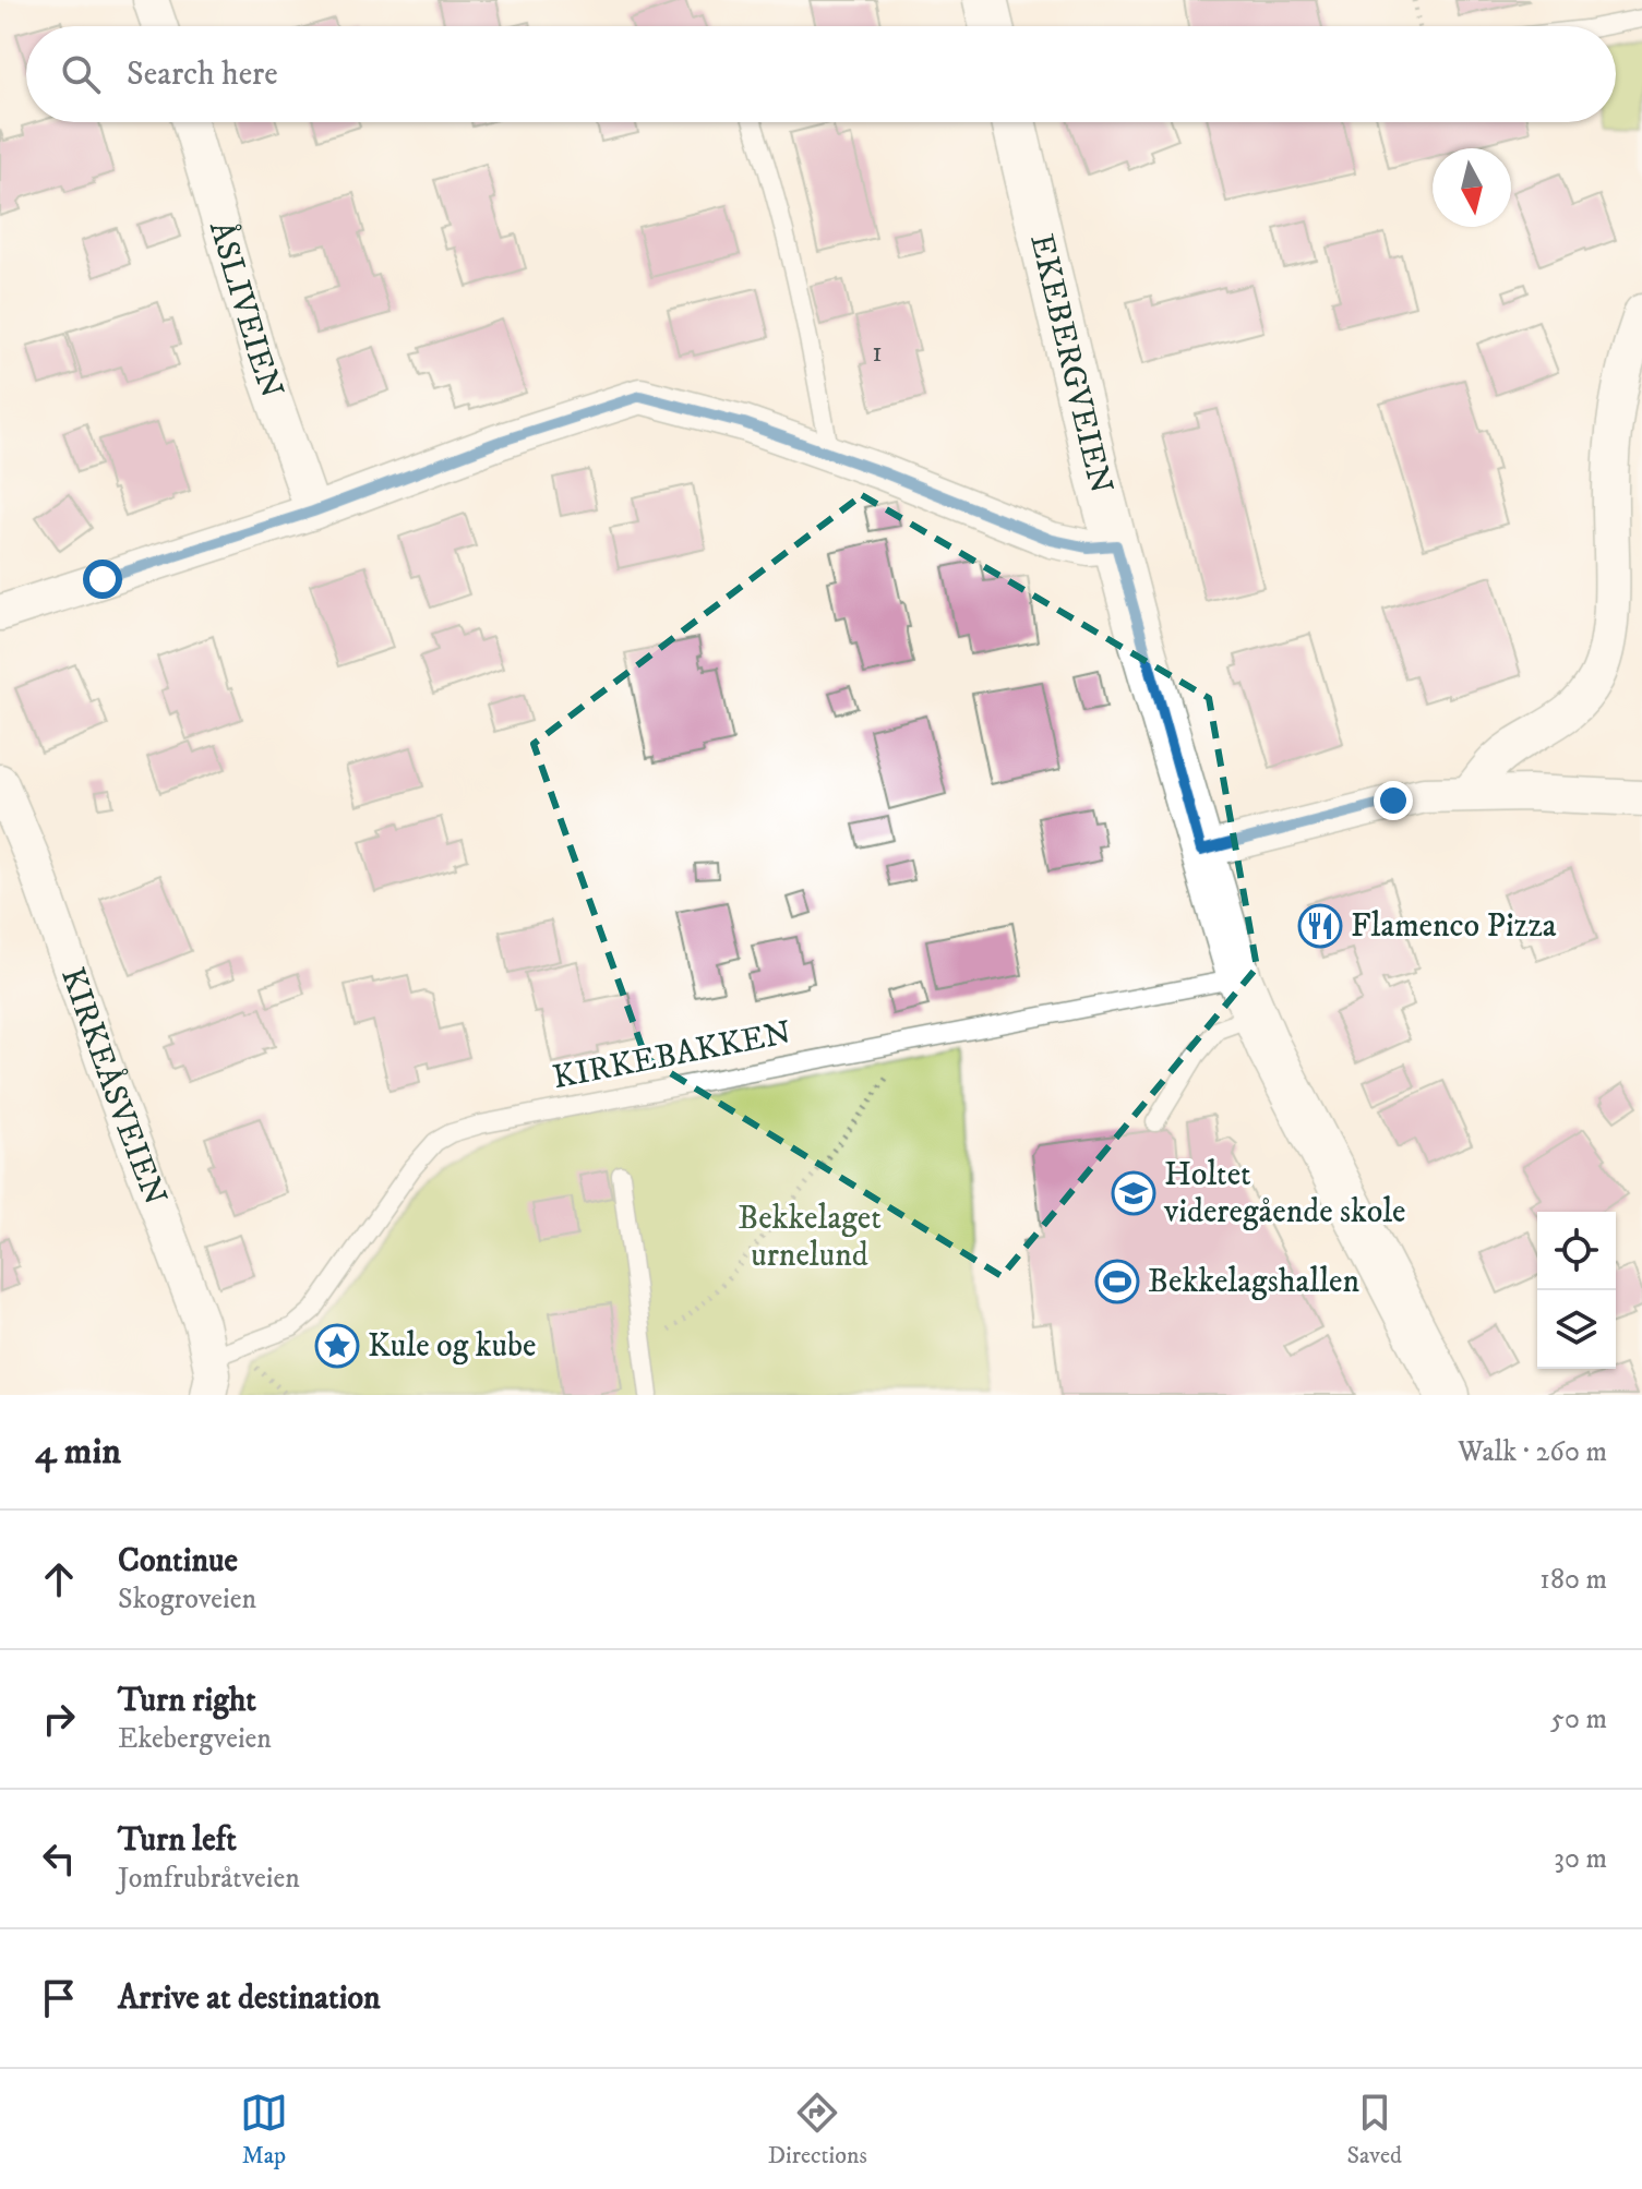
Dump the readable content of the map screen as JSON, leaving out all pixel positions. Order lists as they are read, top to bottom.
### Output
{
  "streets": {
    "street": ["ÅSLIVEIEN", "EKEBERGVEIEN", "KIRKEÅSVEIEN"],
    "lane": ["KIRKEBAKKEN"]
  },
  "crossings": [
    ["EKEBERGVEIEN", "KIRKEBAKKEN"],
    ["KIRKEBAKKEN", "KIRKEÅSVEIEN"]
  ],
  "parks": ["Bekkelaget urnelund"],
  "places": {
    "restaurant": ["Flamenco Pizza"],
    "school or university": ["Holtet videregående skole"],
    "sports": ["Bekkelagshallen"],
    "place": ["Kule og kube"]
  },
  "house_numbers": ["1"],
  "north": "bottom",
  "page": {
    "search": "Search here",
    "heading": ["4 min", "Walk · 260 m"],
    "list": [
      ["Continue", "Skogroveien", "180 m"],
      ["Turn right", "Ekebergveien", "50 m"],
      ["Turn left", "Jomfrubråtveien", "30 m"],
      "Arrive at destination"
    ],
    "nav": ["Map", "Directions", "Saved"]
  }
}
